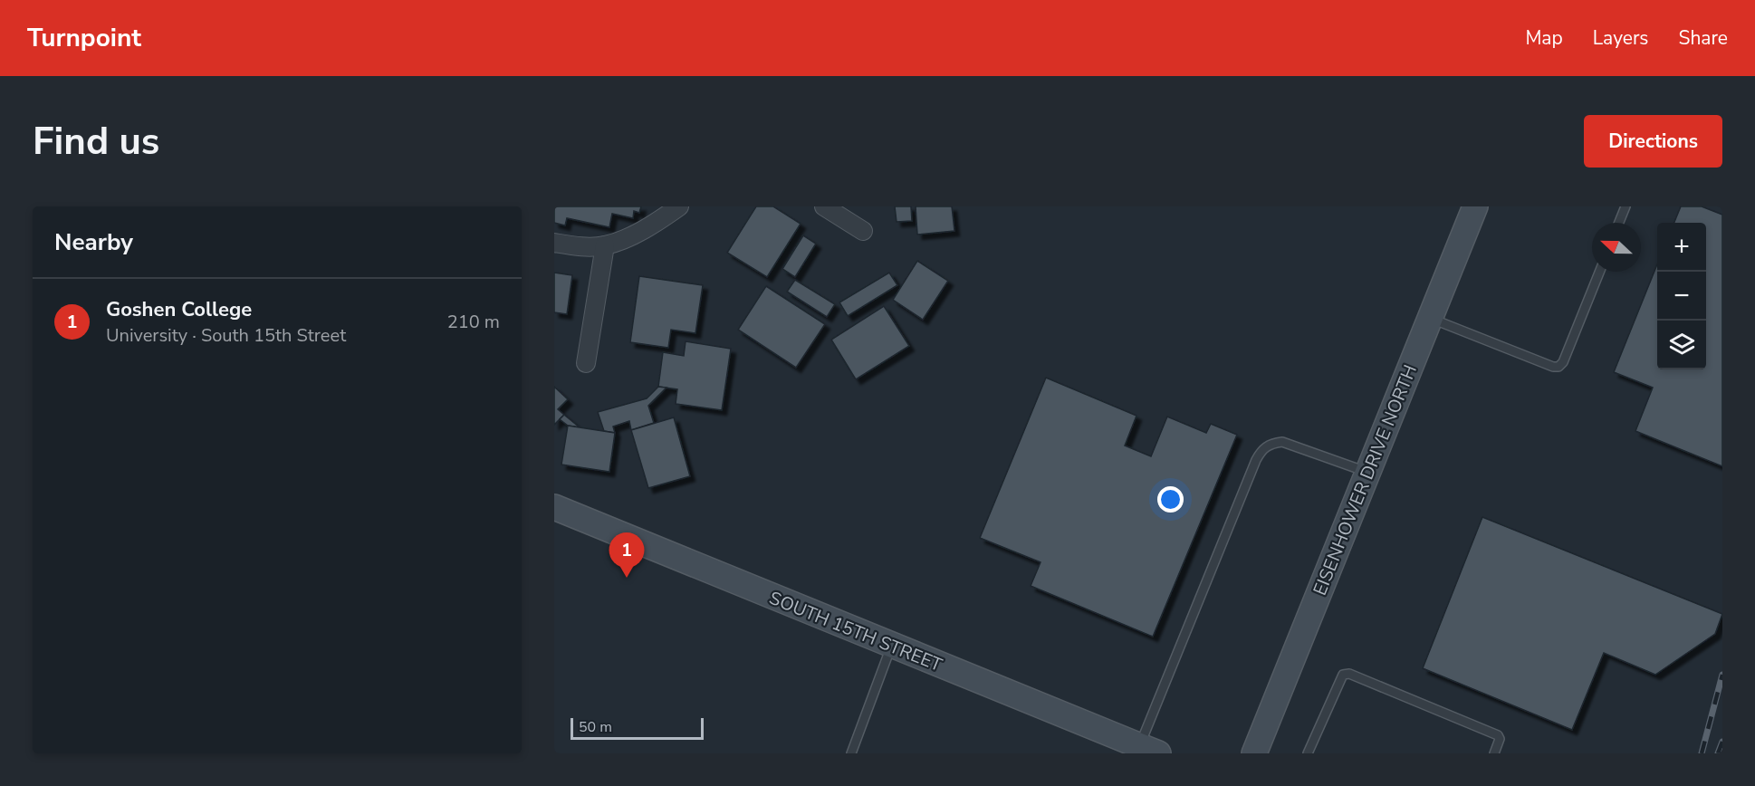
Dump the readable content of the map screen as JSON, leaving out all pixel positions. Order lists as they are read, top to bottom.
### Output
{
  "streets": {
    "street": ["EISENHOWER DRIVE NORTH", "SOUTH 15TH STREET"]
  },
  "scale_bar": "50 m",
  "north": "left",
  "page": {
    "header": "Turnpoint",
    "nav": ["Map", "Layers", "Share"],
    "buttons": "Directions",
    "title": "Find us",
    "heading": "Nearby",
    "map_buttons": ["+", "−"],
    "list": [
      {
        "mark": "1",
        "name": "Goshen College",
        "note": "University · South 15th Street",
        "value": "210 m"
      }
    ],
    "pins": "1",
    "scale": "50 m"
  }
}
